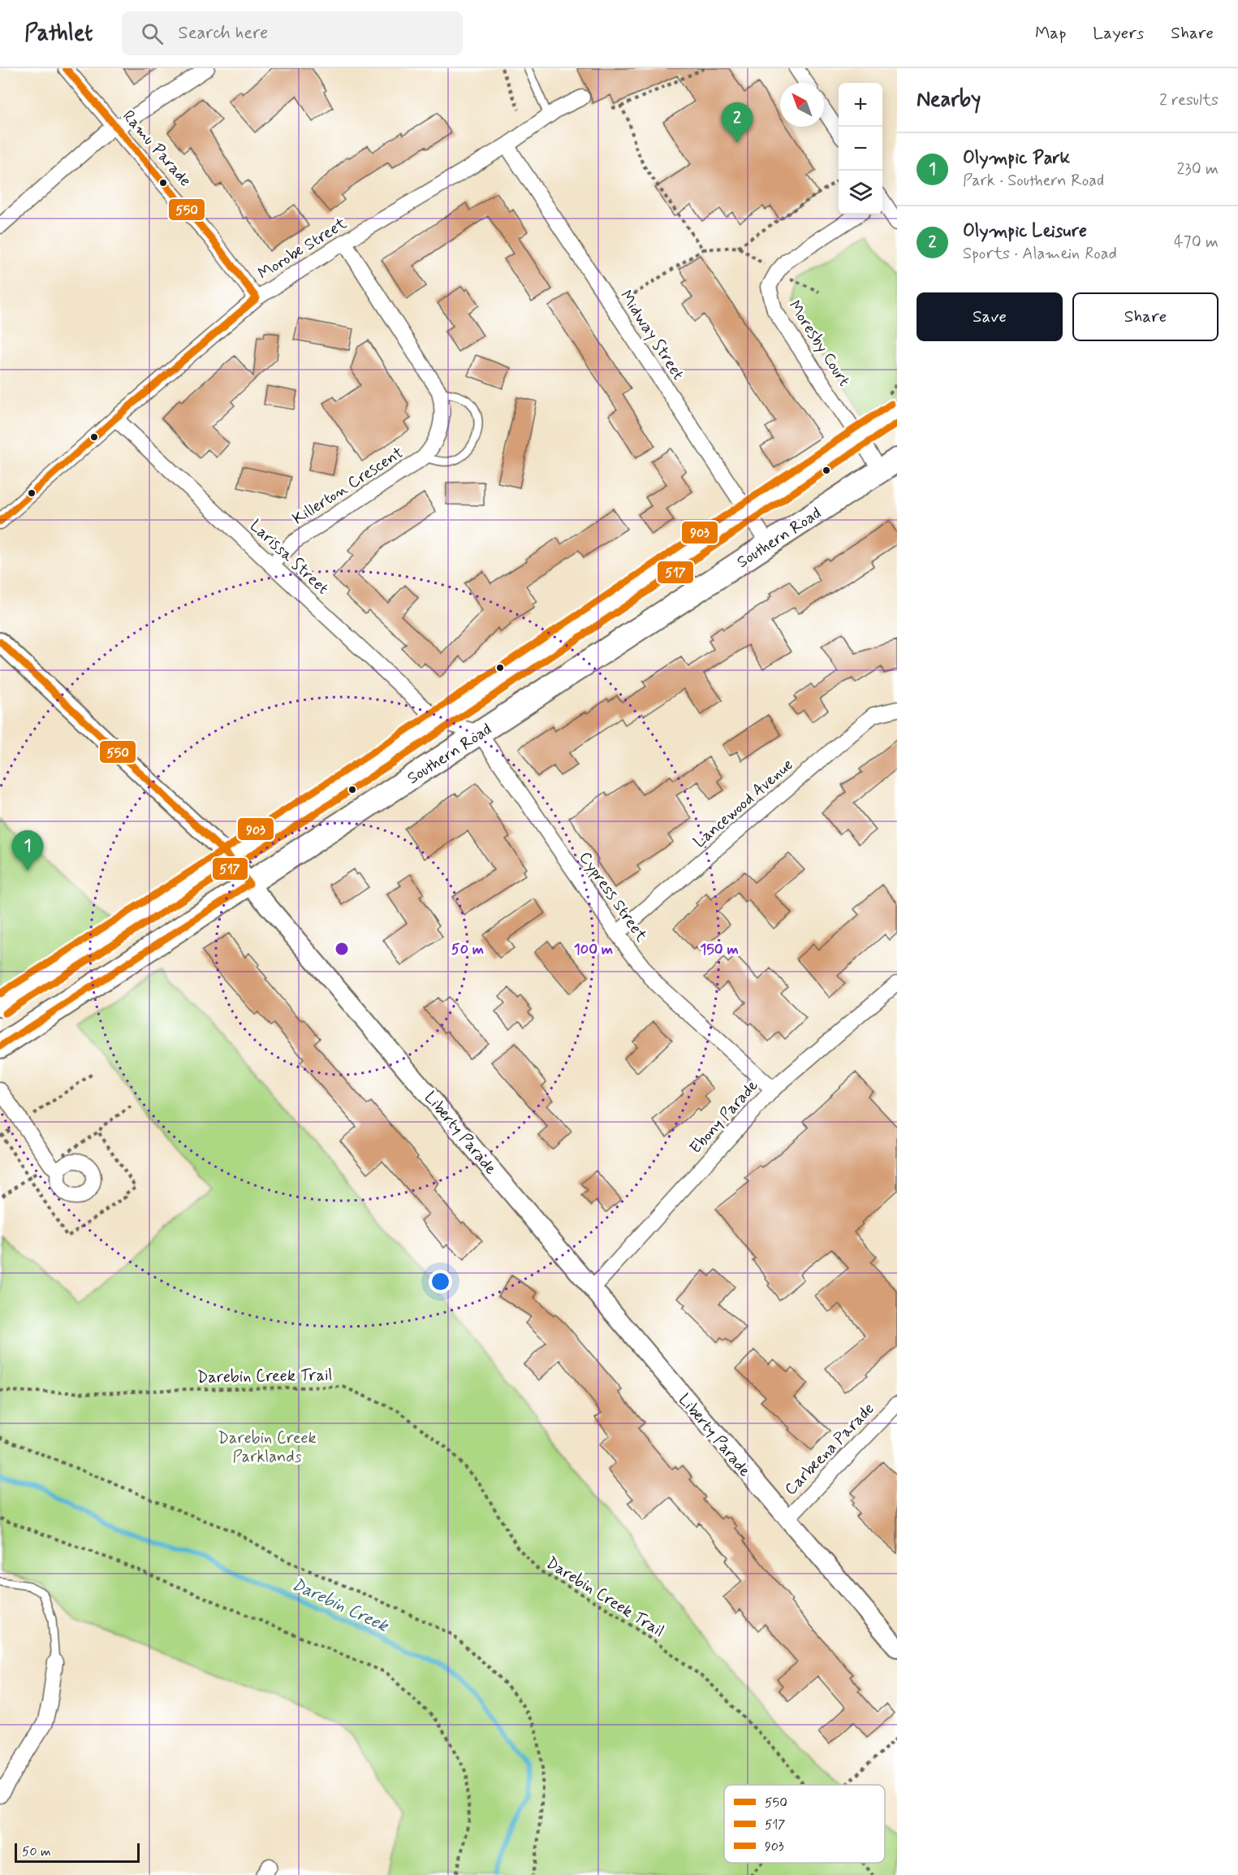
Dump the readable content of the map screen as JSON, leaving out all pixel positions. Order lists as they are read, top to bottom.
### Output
{
  "streets": {
    "main road": ["Southern Road"],
    "street": [
      "Ramu Parade",
      "Morobe Street",
      "Midway Street",
      "Moresby Court",
      "Killerton Crescent",
      "Larissa Street",
      "Lancewood Avenue",
      "Cypress Street",
      "Ebony Parade",
      "Liberty Parade",
      "Carbeena Parade"
    ],
    "path": ["Darebin Creek Trail"]
  },
  "crossings": [
    ["Ramu Parade", "Morobe Street"],
    ["Morobe Street", "Midway Street"],
    ["Morobe Street", "Killerton Crescent"],
    ["Morobe Street", "Larissa Street"],
    ["Midway Street", "Southern Road"],
    ["Moresby Court", "Southern Road"],
    ["Killerton Crescent", "Larissa Street"],
    ["Southern Road", "Larissa Street"],
    ["Southern Road", "Cypress Street"],
    ["Southern Road", "Liberty Parade"],
    ["Lancewood Avenue", "Cypress Street"],
    ["Cypress Street", "Ebony Parade"],
    ["Ebony Parade", "Liberty Parade"],
    ["Liberty Parade", "Carbeena Parade"]
  ],
  "water": ["Darebin Creek"],
  "parks": ["Darebin Creek Parklands"],
  "lines": ["transit line 550", "transit line 903", "transit line 517"],
  "legend": ["550", "517", "903"],
  "scale_bar": "50 m",
  "north": "top left",
  "page": {
    "header": "Pathlet",
    "search": "Search here",
    "nav": ["Map", "Layers", "Share"],
    "heading": ["Nearby", "2 results"],
    "map_buttons": ["+", "−"],
    "pins": ["2", "1"],
    "list": [
      {
        "mark": "1",
        "name": "Olympic Park",
        "note": "Park · Southern Road",
        "value": "230 m"
      },
      {
        "mark": "2",
        "name": "Olympic Leisure",
        "note": "Sports · Alamein Road",
        "value": "470 m"
      }
    ],
    "buttons": ["Save", "Share"],
    "scale": "50 m"
  },
  "rings": ["50 m", "100 m", "150 m"]
}
